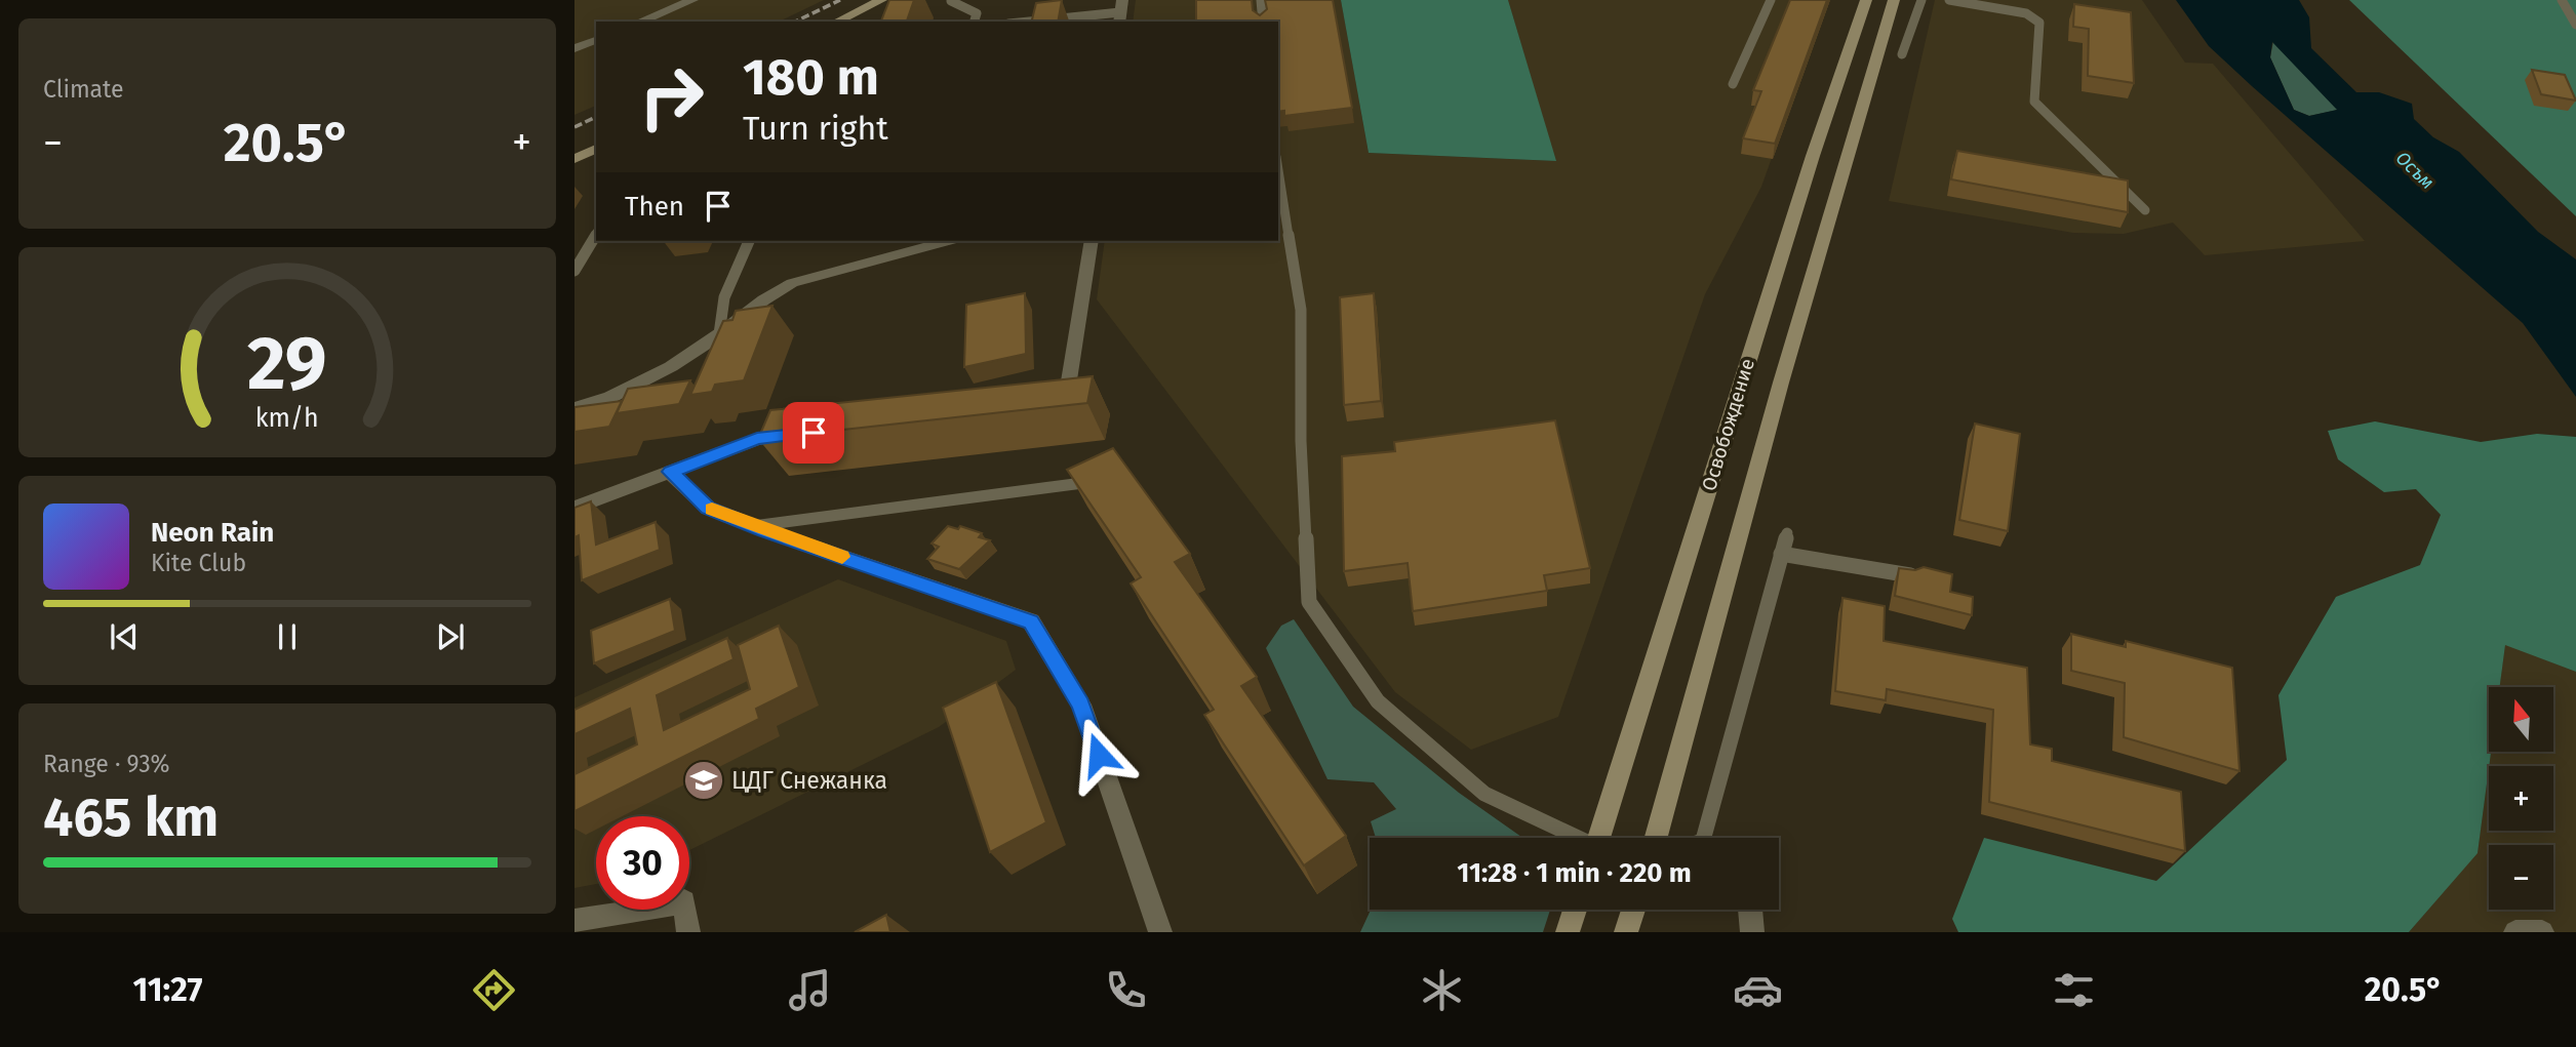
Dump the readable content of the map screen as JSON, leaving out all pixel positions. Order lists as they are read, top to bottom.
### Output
{
  "streets": {
    "street": ["Освобождение"]
  },
  "water": ["Осъм"],
  "places": {
    "school or university": ["ЦДГ Снежанка"]
  },
  "north": "top",
  "page": {
    "tile": [
      "Climate",
      ["Range · 93%", "465 km"]
    ],
    "turn": ["180 m", "Turn right"],
    "heat": ["−", "20.5°", "+"],
    "then": "Then",
    "song": ["Neon Rain", "Kite Club"],
    "map_buttons": ["+", "−"],
    "limit": "30",
    "trip": "11:28 · 1 min · 220 m",
    "tabs": ["11:27", "20.5°"],
    "gauge": ["29", "km/h"]
  }
}
